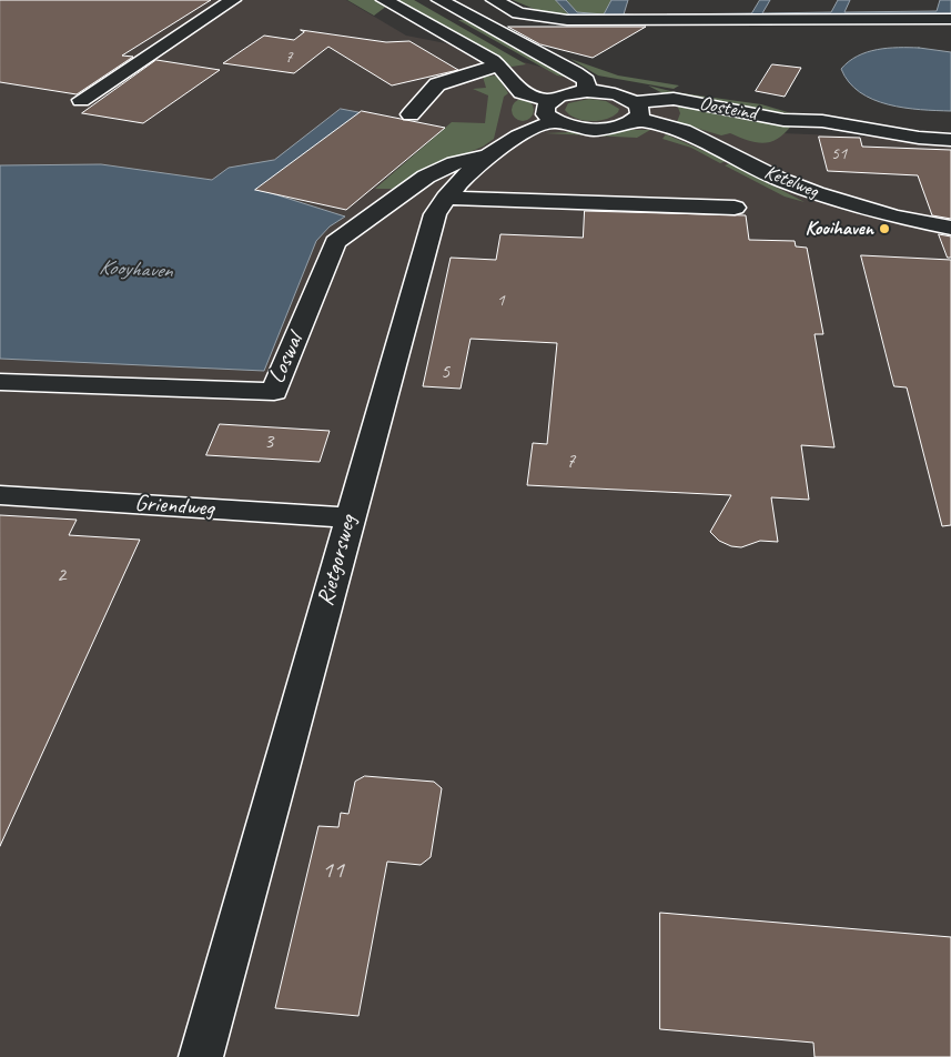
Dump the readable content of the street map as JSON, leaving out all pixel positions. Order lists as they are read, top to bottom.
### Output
{
  "streets": {
    "street": [
      "Oosteind",
      "Ketelweg",
      "Loswal",
      "Griendweg",
      "Rietgorsweg"
    ]
  },
  "crossings": [
    ["Oosteind", "Ketelweg"],
    ["Ketelweg", "Rietgorsweg"],
    ["Loswal", "Rietgorsweg"],
    ["Griendweg", "Rietgorsweg"]
  ],
  "water": ["Kooyhaven"],
  "places": ["Kooihaven"],
  "house_numbers": [
    "7",
    "51",
    "1",
    "5",
    "3",
    "7",
    "2",
    "11"
  ]
}
